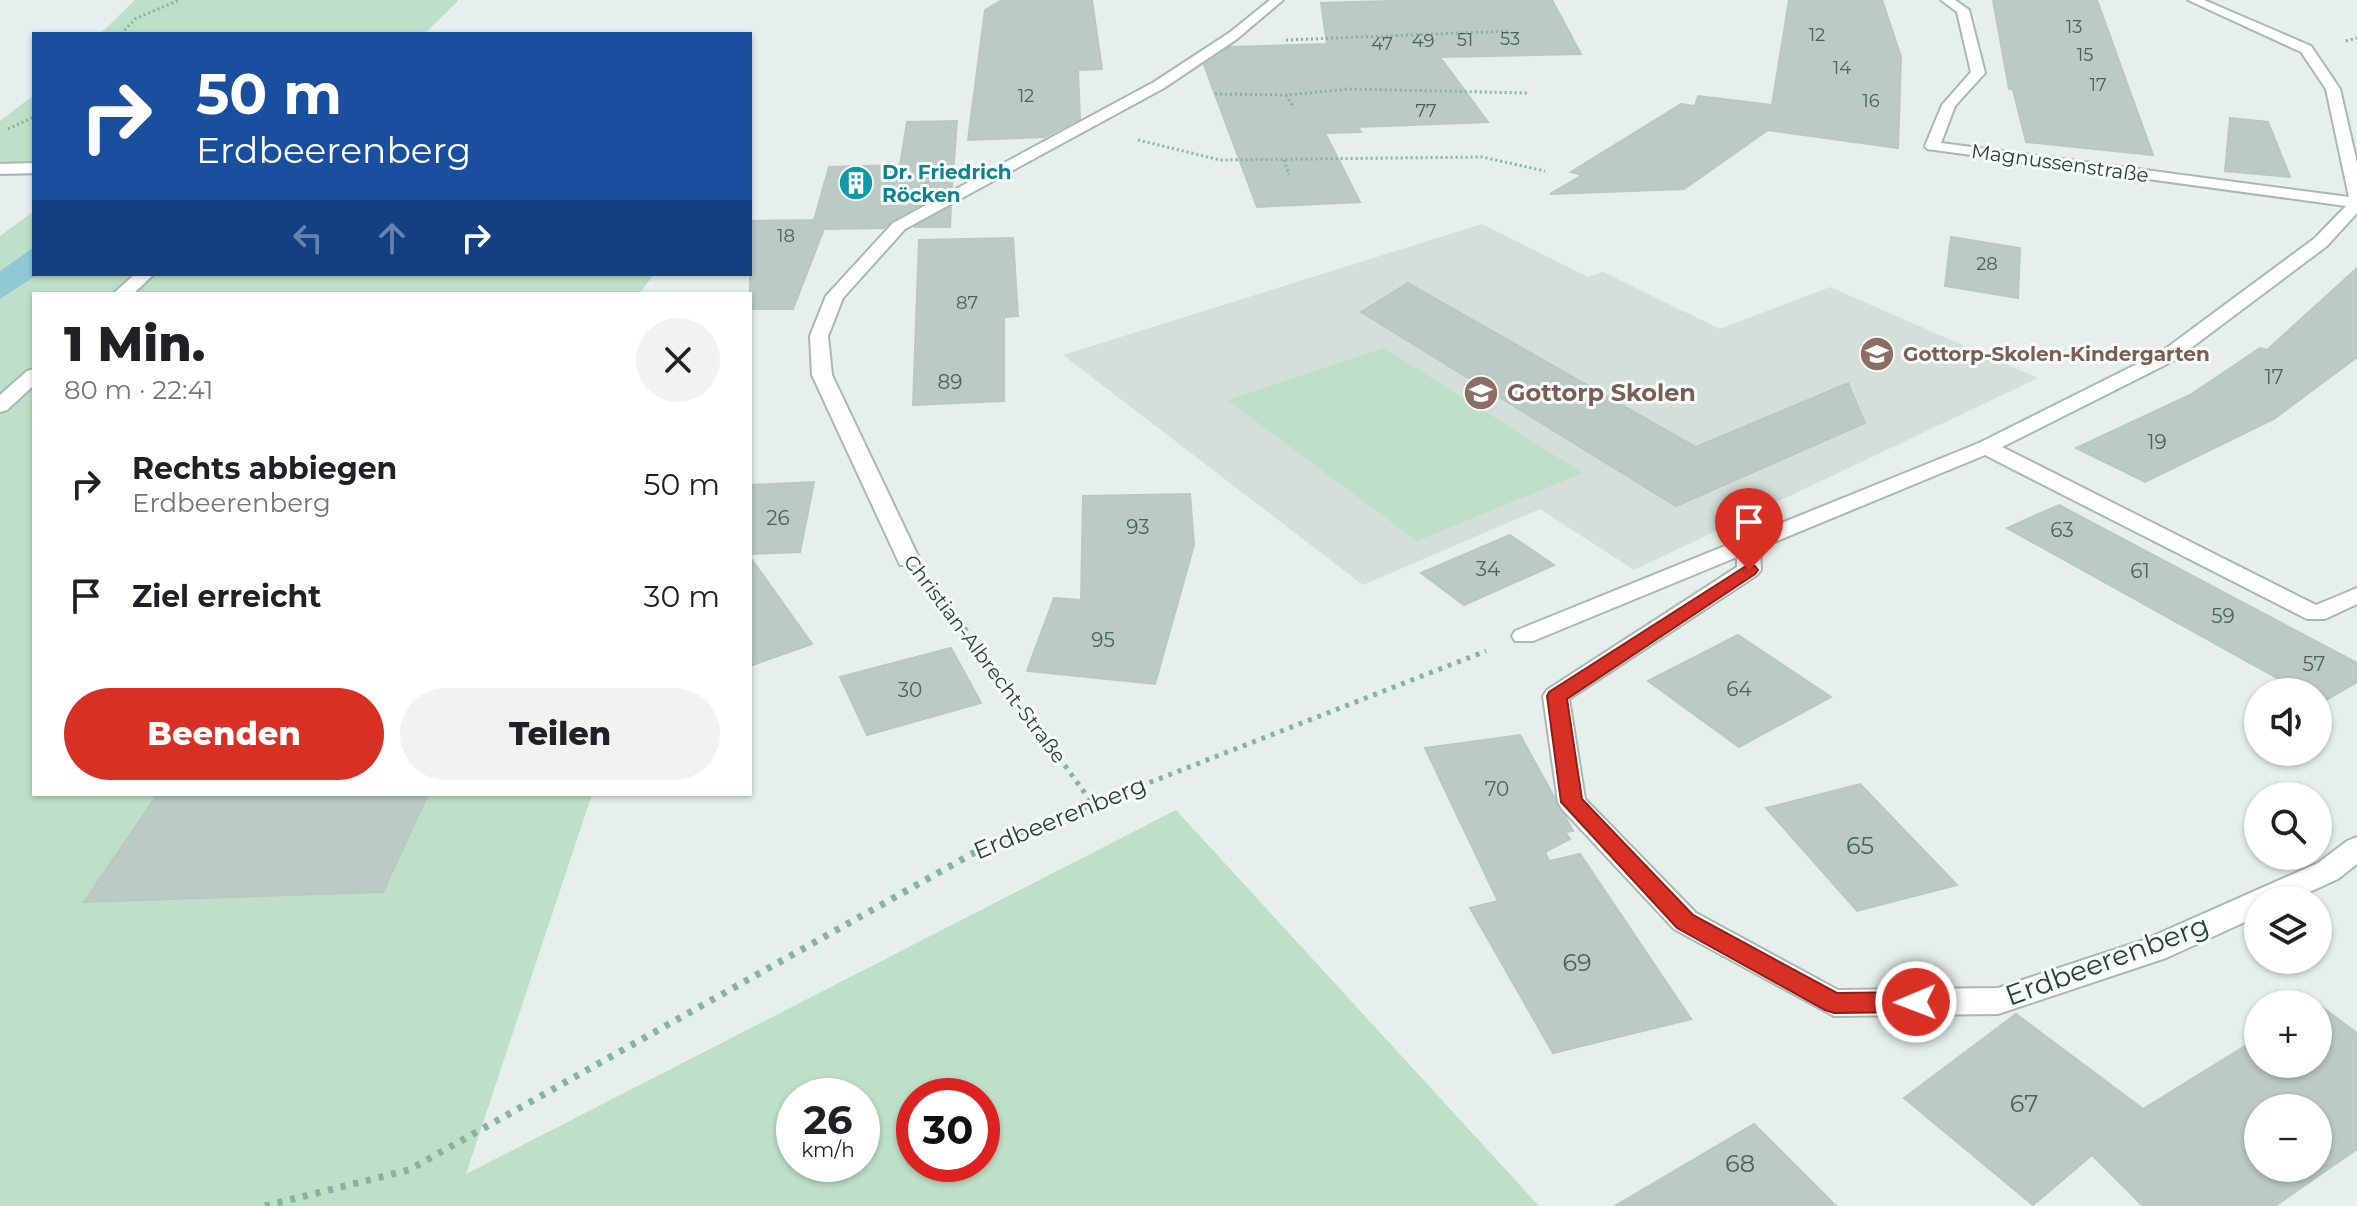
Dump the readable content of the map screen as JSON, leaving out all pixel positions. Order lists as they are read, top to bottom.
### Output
{
  "streets": {
    "street": ["Magnussenstraße", "Christian-Albrecht-Straße", "Erdbeerenberg"]
  },
  "crossings": [
    ["Christian-Albrecht-Straße", "Erdbeerenberg"]
  ],
  "places": {
    "building": ["Dr. Friedrich Röcken"],
    "school or university": ["Gottorp-Skolen-Kindergarten", "Gottorp Skolen"]
  },
  "house_numbers": [
    "13",
    "12",
    "53",
    "51",
    "49",
    "47",
    "15",
    "14",
    "17",
    "12",
    "16",
    "77",
    "18",
    "28",
    "87",
    "17",
    "89",
    "19",
    "26",
    "93",
    "63",
    "34",
    "61",
    "59",
    "95",
    "57",
    "64",
    "30",
    "70",
    "65",
    "69",
    "67",
    "68"
  ],
  "page": {
    "turn": ["50 m", "Erdbeerenberg"],
    "heading": ["1 Min.", "80 m · 22:41"],
    "list": [
      {
        "name": "Rechts abbiegen",
        "note": "Erdbeerenberg",
        "value": "50 m"
      },
      {
        "name": "Ziel erreicht",
        "value": "30 m"
      }
    ],
    "buttons": ["Beenden", "Teilen"],
    "map_buttons": ["+", "−"],
    "speed": "26 km/h",
    "limit": "30"
  }
}
